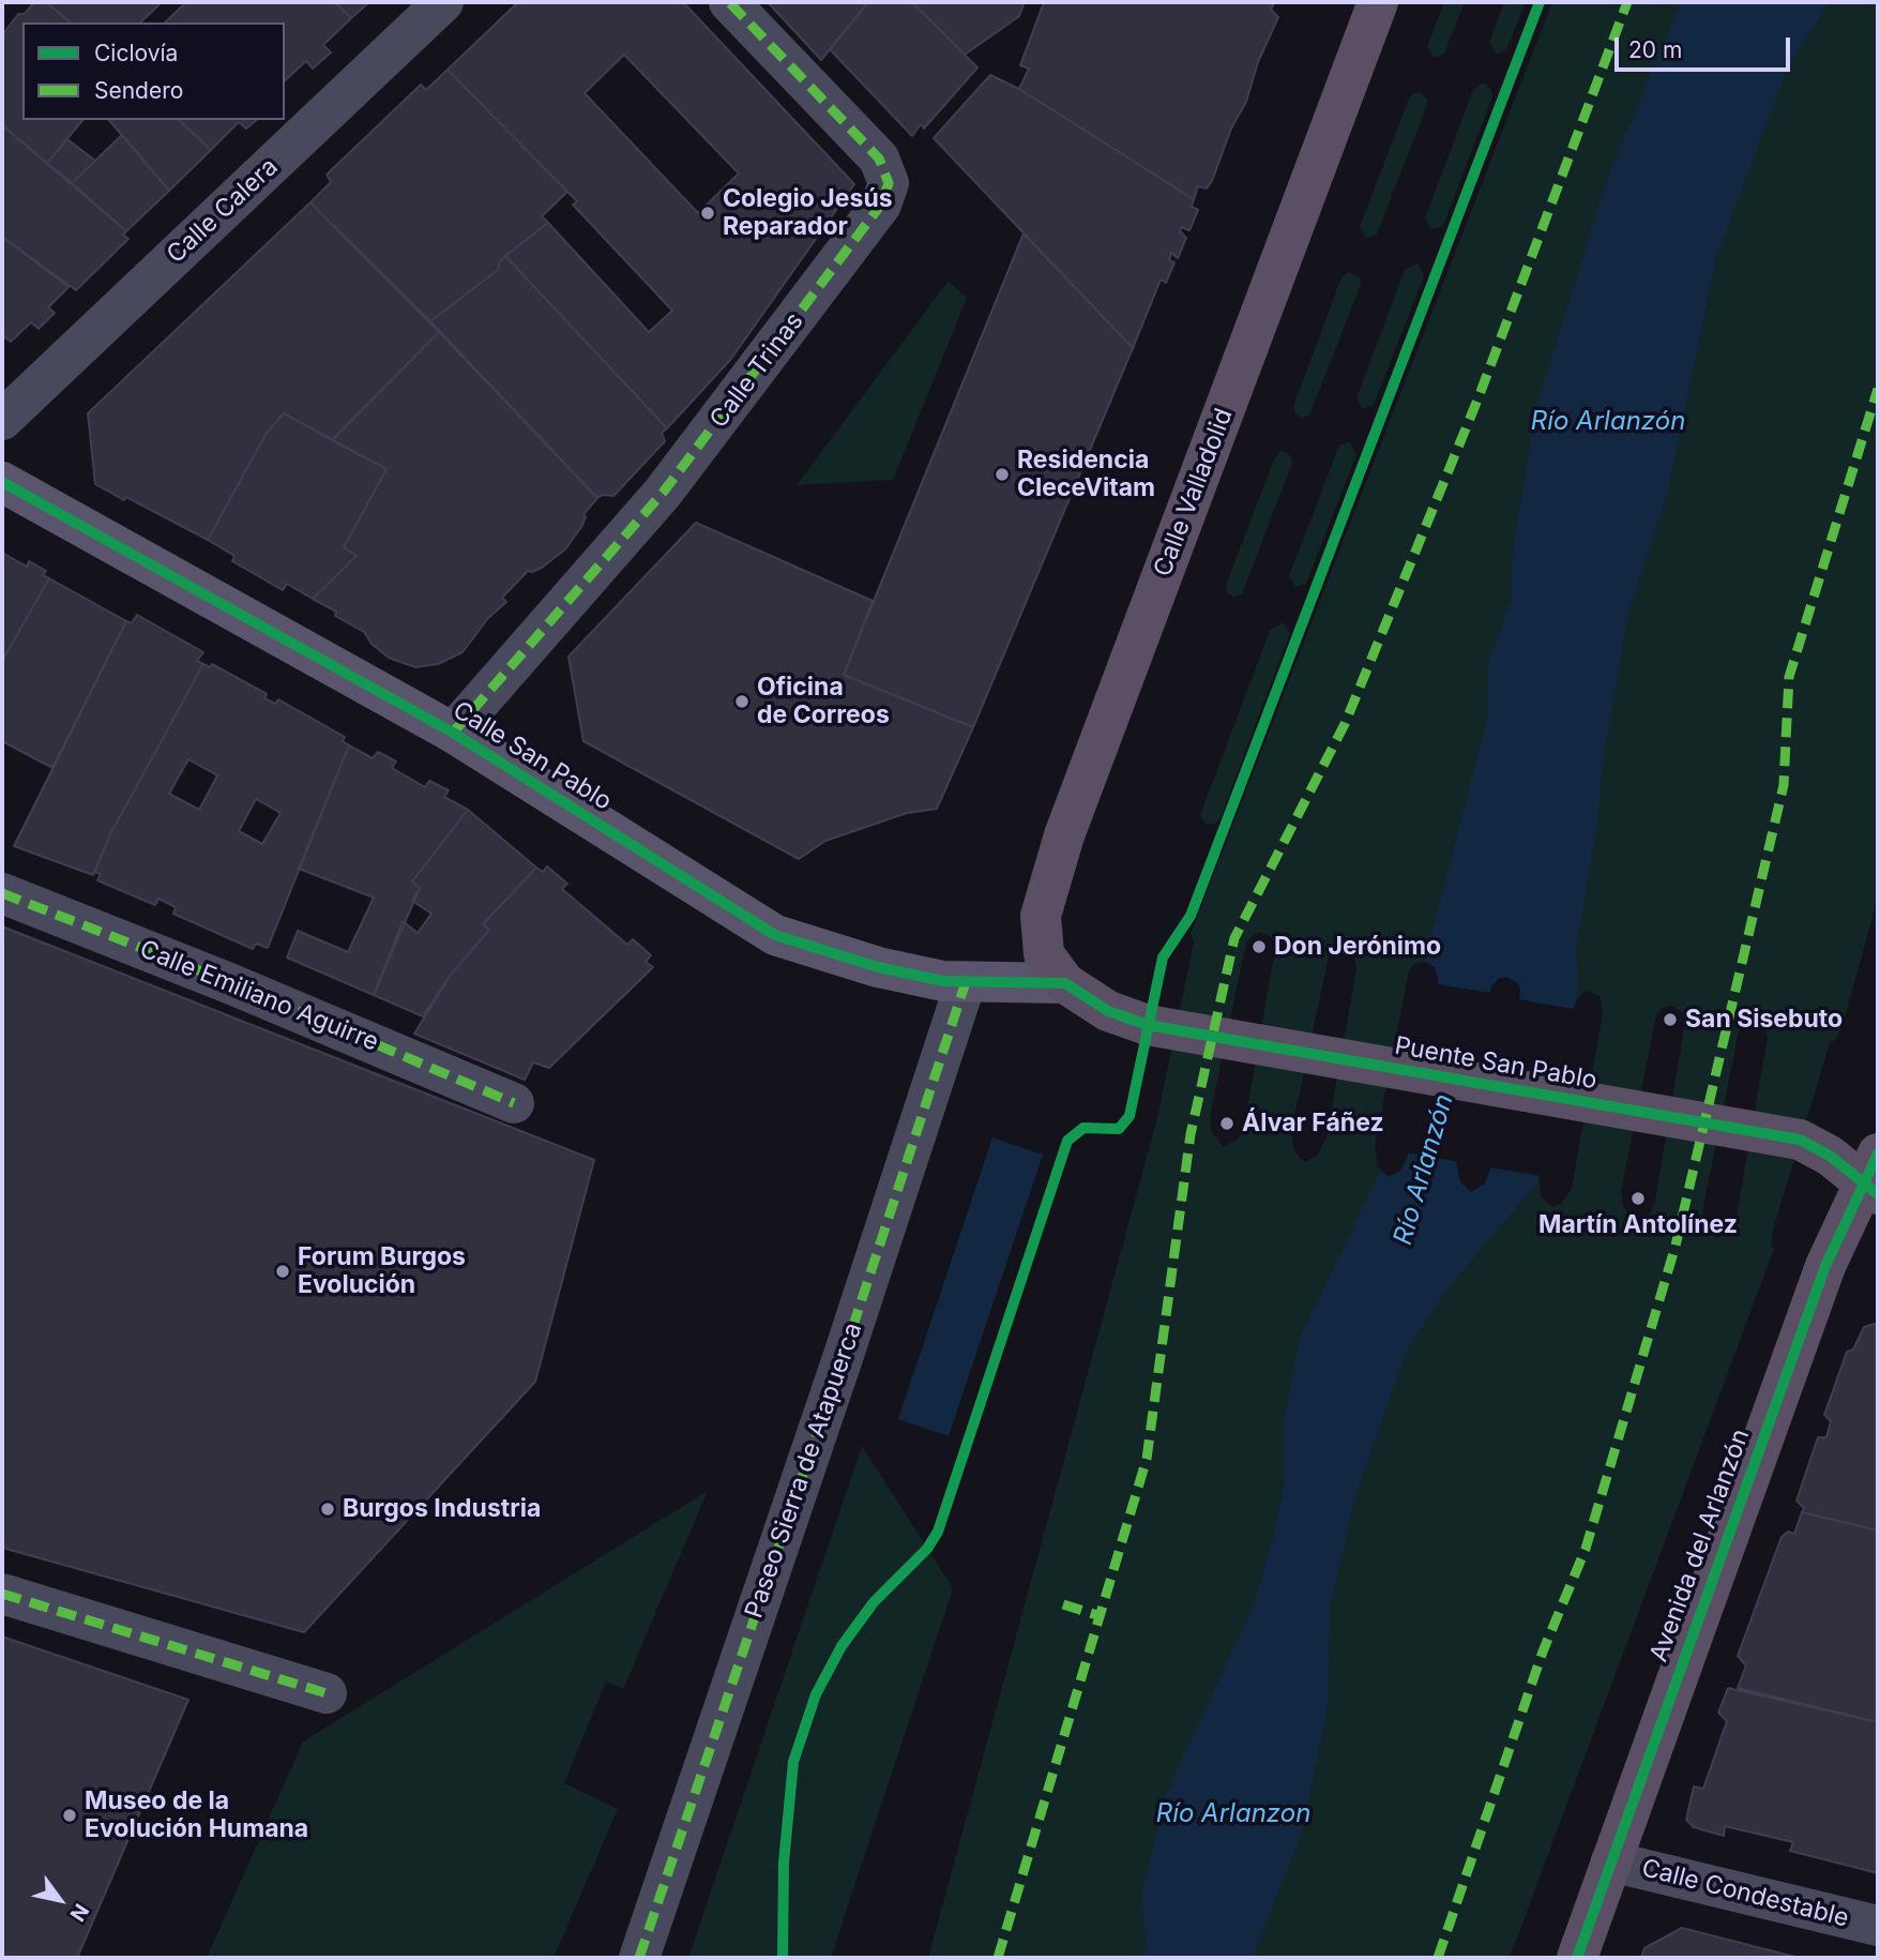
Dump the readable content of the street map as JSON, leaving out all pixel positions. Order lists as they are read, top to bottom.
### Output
{
  "streets": {
    "highway": ["Calle Valladolid", "Puente San Pablo", "Avenida del Arlanzón"],
    "main road": ["Calle San Pablo"],
    "street": [
      "Calle Calera",
      "Calle Trinas",
      "Calle Emiliano Aguirre",
      "Paseo Sierra de Atapuerca",
      "Calle Condestable"
    ]
  },
  "crossings": [
    ["Calle Trinas", "Calle San Pablo"],
    ["Calle Valladolid", "Calle San Pablo"],
    ["Calle Valladolid", "Puente San Pablo"],
    ["Calle San Pablo", "Puente San Pablo"],
    ["Calle San Pablo", "Paseo Sierra de Atapuerca"],
    ["Avenida del Arlanzón", "Calle Condestable"]
  ],
  "water": ["Río Arlanzón", "Río Arlanzon"],
  "places": [
    "Colegio Jesús Reparador",
    "Residencia CleceVitam",
    "Oficina de Correos",
    "Don Jerónimo",
    "San Sisebuto",
    "Álvar Fáñez",
    "Martín Antolínez",
    "Forum Burgos Evolución",
    "Burgos Industria",
    "Museo de la Evolución Humana"
  ],
  "legend": ["Ciclovía", "Sendero"],
  "scale_bar": "20 m",
  "north": "bottom right"
}
